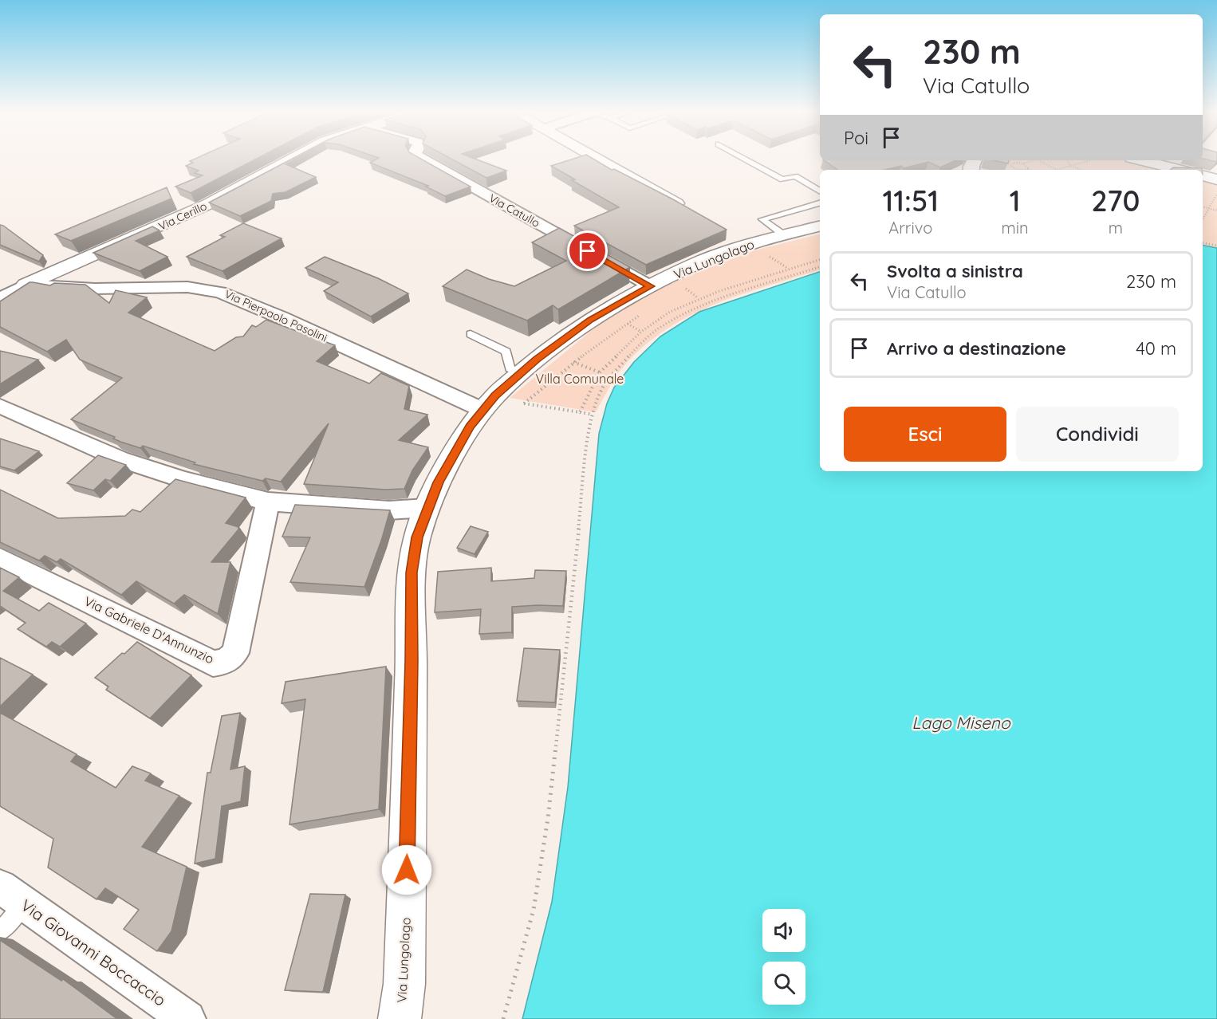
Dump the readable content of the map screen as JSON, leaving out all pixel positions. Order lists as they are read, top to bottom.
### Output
{
  "streets": {
    "main road": ["Via Cerillo", "Via Lungolago"],
    "street": [
      "Via Catullo",
      "Via Pierpaolo Pasolini",
      "Via Gabriele D'Annunzio",
      "Via Giovanni Boccaccio"
    ]
  },
  "crossings": [
    ["Via Catullo", "Via Lungolago"],
    ["Via Cerillo", "Via Pierpaolo Pasolini"],
    ["Via Lungolago", "Via Pierpaolo Pasolini"]
  ],
  "water": ["Lago Miseno"],
  "parks": ["Villa Comunale"],
  "page": {
    "turn": ["230 m", "Via Catullo"],
    "then": "Poi",
    "eta": [
      "11:51",
      "Arrivo",
      "1",
      "min",
      "270",
      "m"
    ],
    "list": [
      {
        "name": "Svolta a sinistra",
        "note": "Via Catullo",
        "value": "230 m"
      },
      {
        "name": "Arrivo a destinazione",
        "value": "40 m"
      }
    ],
    "buttons": ["Esci", "Condividi"]
  }
}
